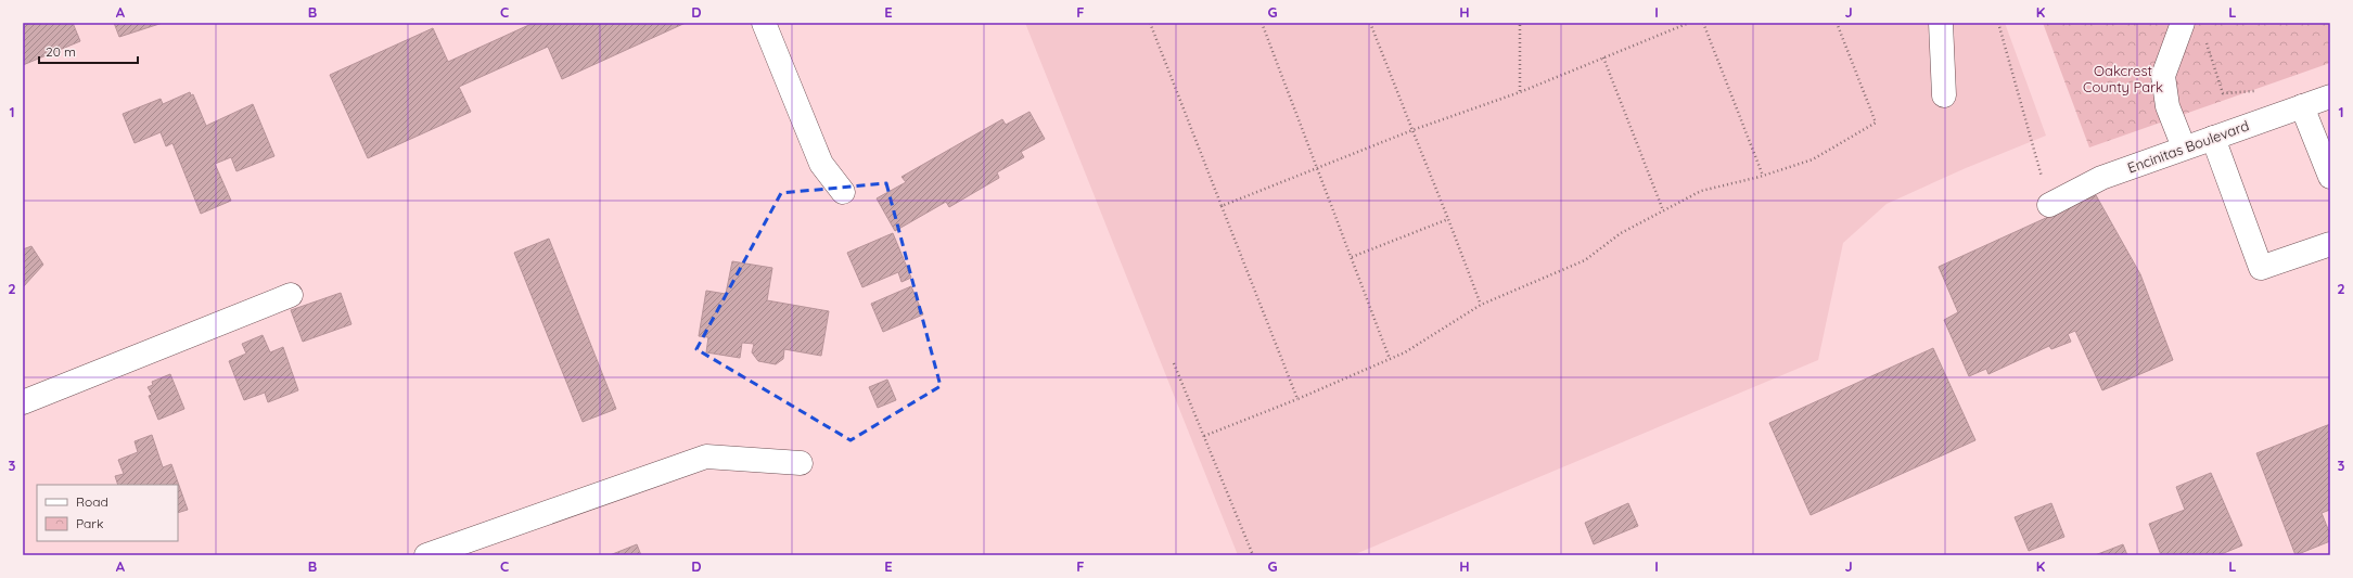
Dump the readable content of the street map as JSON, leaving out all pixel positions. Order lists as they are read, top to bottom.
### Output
{
  "streets": {
    "street": ["Encinitas Boulevard"]
  },
  "parks": ["Oakcrest County Park"],
  "legend": ["Road", "Park"],
  "scale_bar": "20 m",
  "grid": {
    "columns": [
      "A",
      "B",
      "C",
      "D",
      "E",
      "F",
      "G",
      "H",
      "I",
      "J",
      "K",
      "L"
    ],
    "rows": ["1", "2", "3"]
  }
}
